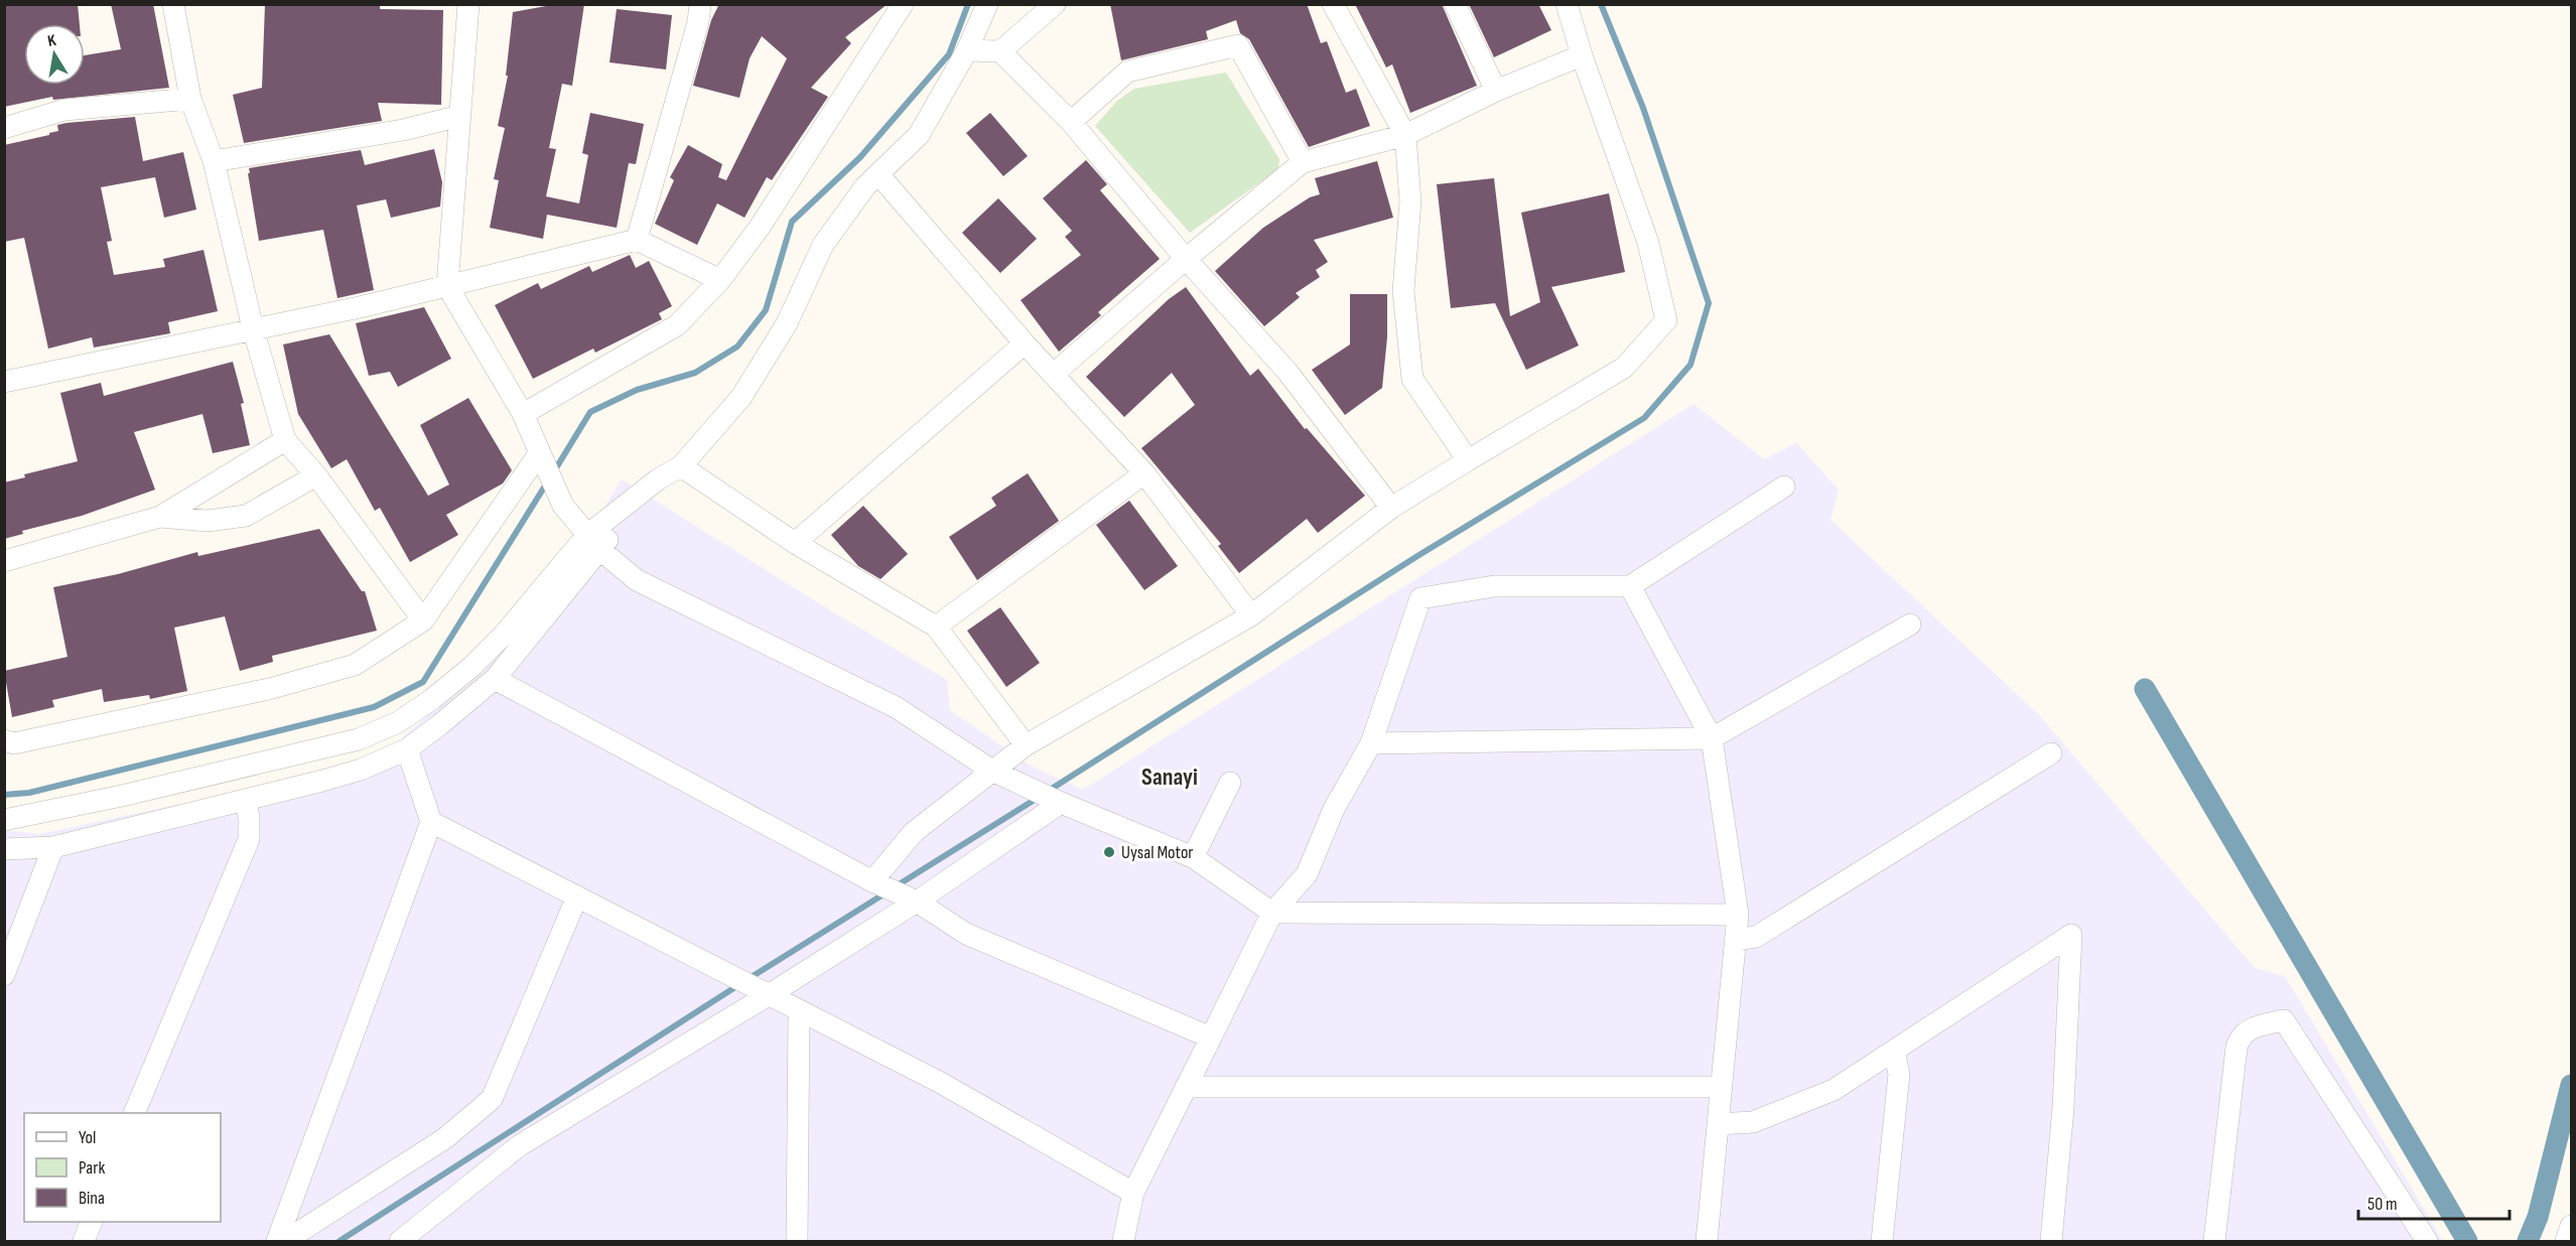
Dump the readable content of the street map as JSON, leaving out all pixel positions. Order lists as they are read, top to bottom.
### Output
{
  "districts": ["Sanayi"],
  "places": ["Uysal Motor"],
  "legend": ["Yol", "Park", "Bina"],
  "scale_bar": "50 m",
  "north": "top"
}
